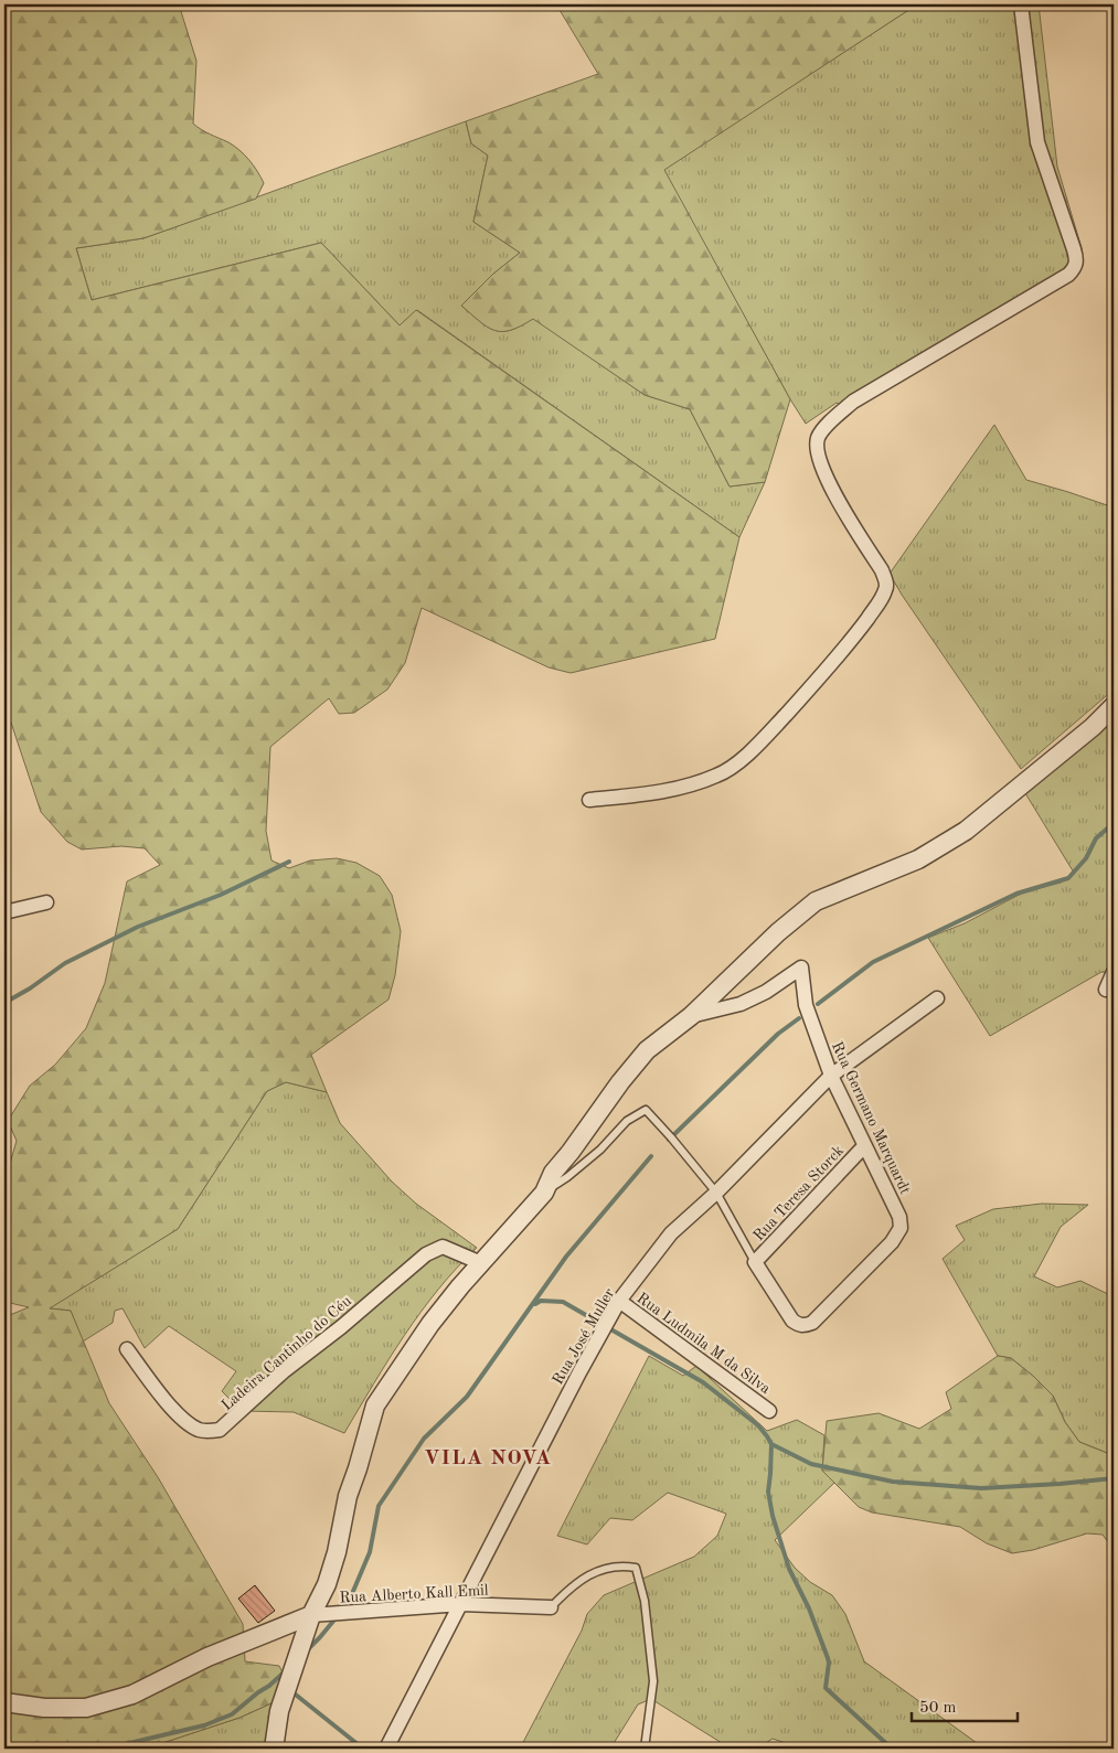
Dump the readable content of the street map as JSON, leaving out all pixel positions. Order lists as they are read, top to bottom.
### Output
{
  "streets": {
    "street": [
      "Rua Germano Marquardt",
      "Rua Teresa Storck",
      "Rua José Muller",
      "Rua Ludmila M da Silva",
      "Ladeira Cantinho do Céu",
      "Rua Alberto Kall Emil"
    ]
  },
  "crossings": [
    ["Rua Germano Marquardt", "Rua Teresa Storck"],
    ["Rua Germano Marquardt", "Rua José Muller"],
    ["Rua José Muller", "Rua Ludmila M da Silva"],
    ["Rua José Muller", "Rua Alberto Kall Emil"]
  ],
  "districts": ["VILA NOVA"],
  "scale_bar": "50 m"
}
